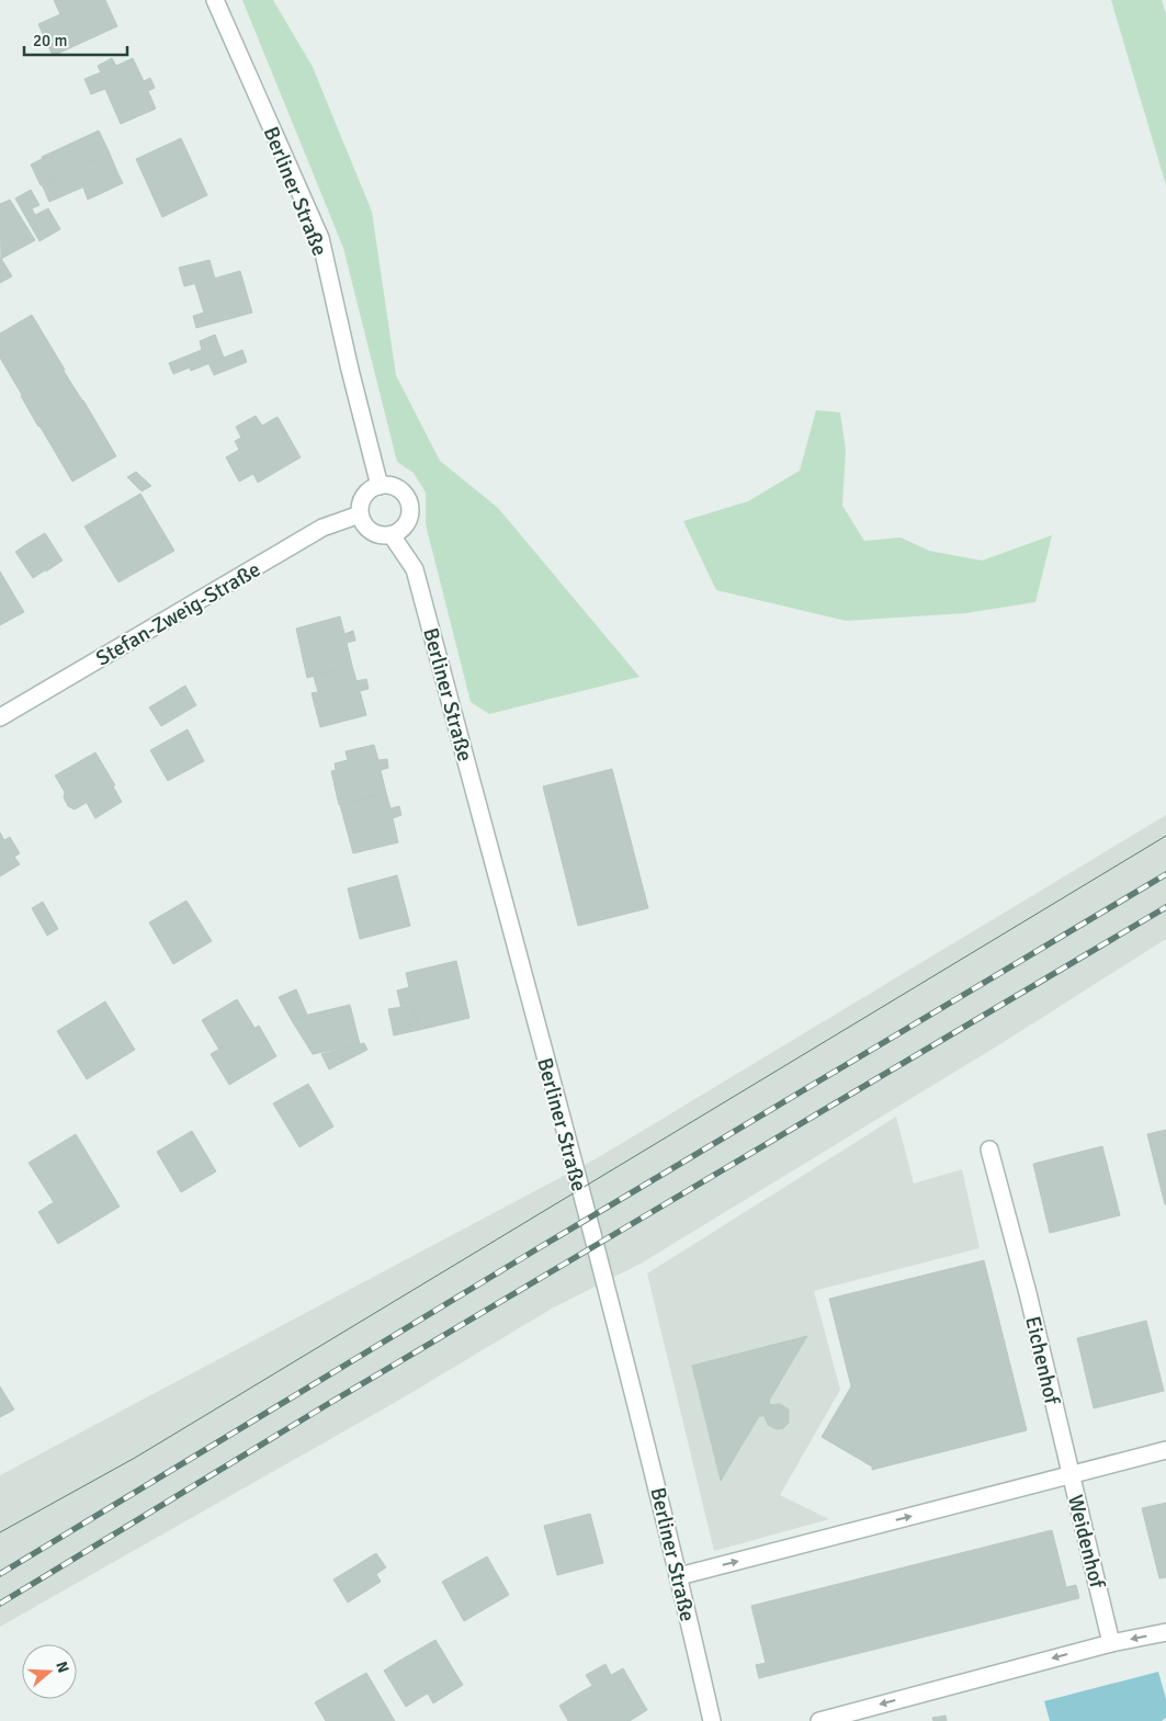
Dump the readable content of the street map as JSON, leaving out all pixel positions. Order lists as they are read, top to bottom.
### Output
{
  "streets": {
    "street": [
      "Berliner Straße",
      "Stefan-Zweig-Straße",
      "Eichenhof",
      "Weidenhof"
    ]
  },
  "crossings": [
    ["Berliner Straße", "Stefan-Zweig-Straße"],
    ["Berliner Straße", "Weidenhof"],
    ["Eichenhof", "Weidenhof"]
  ],
  "one_way": ["Weidenhof"],
  "scale_bar": "20 m",
  "north": "right"
}
